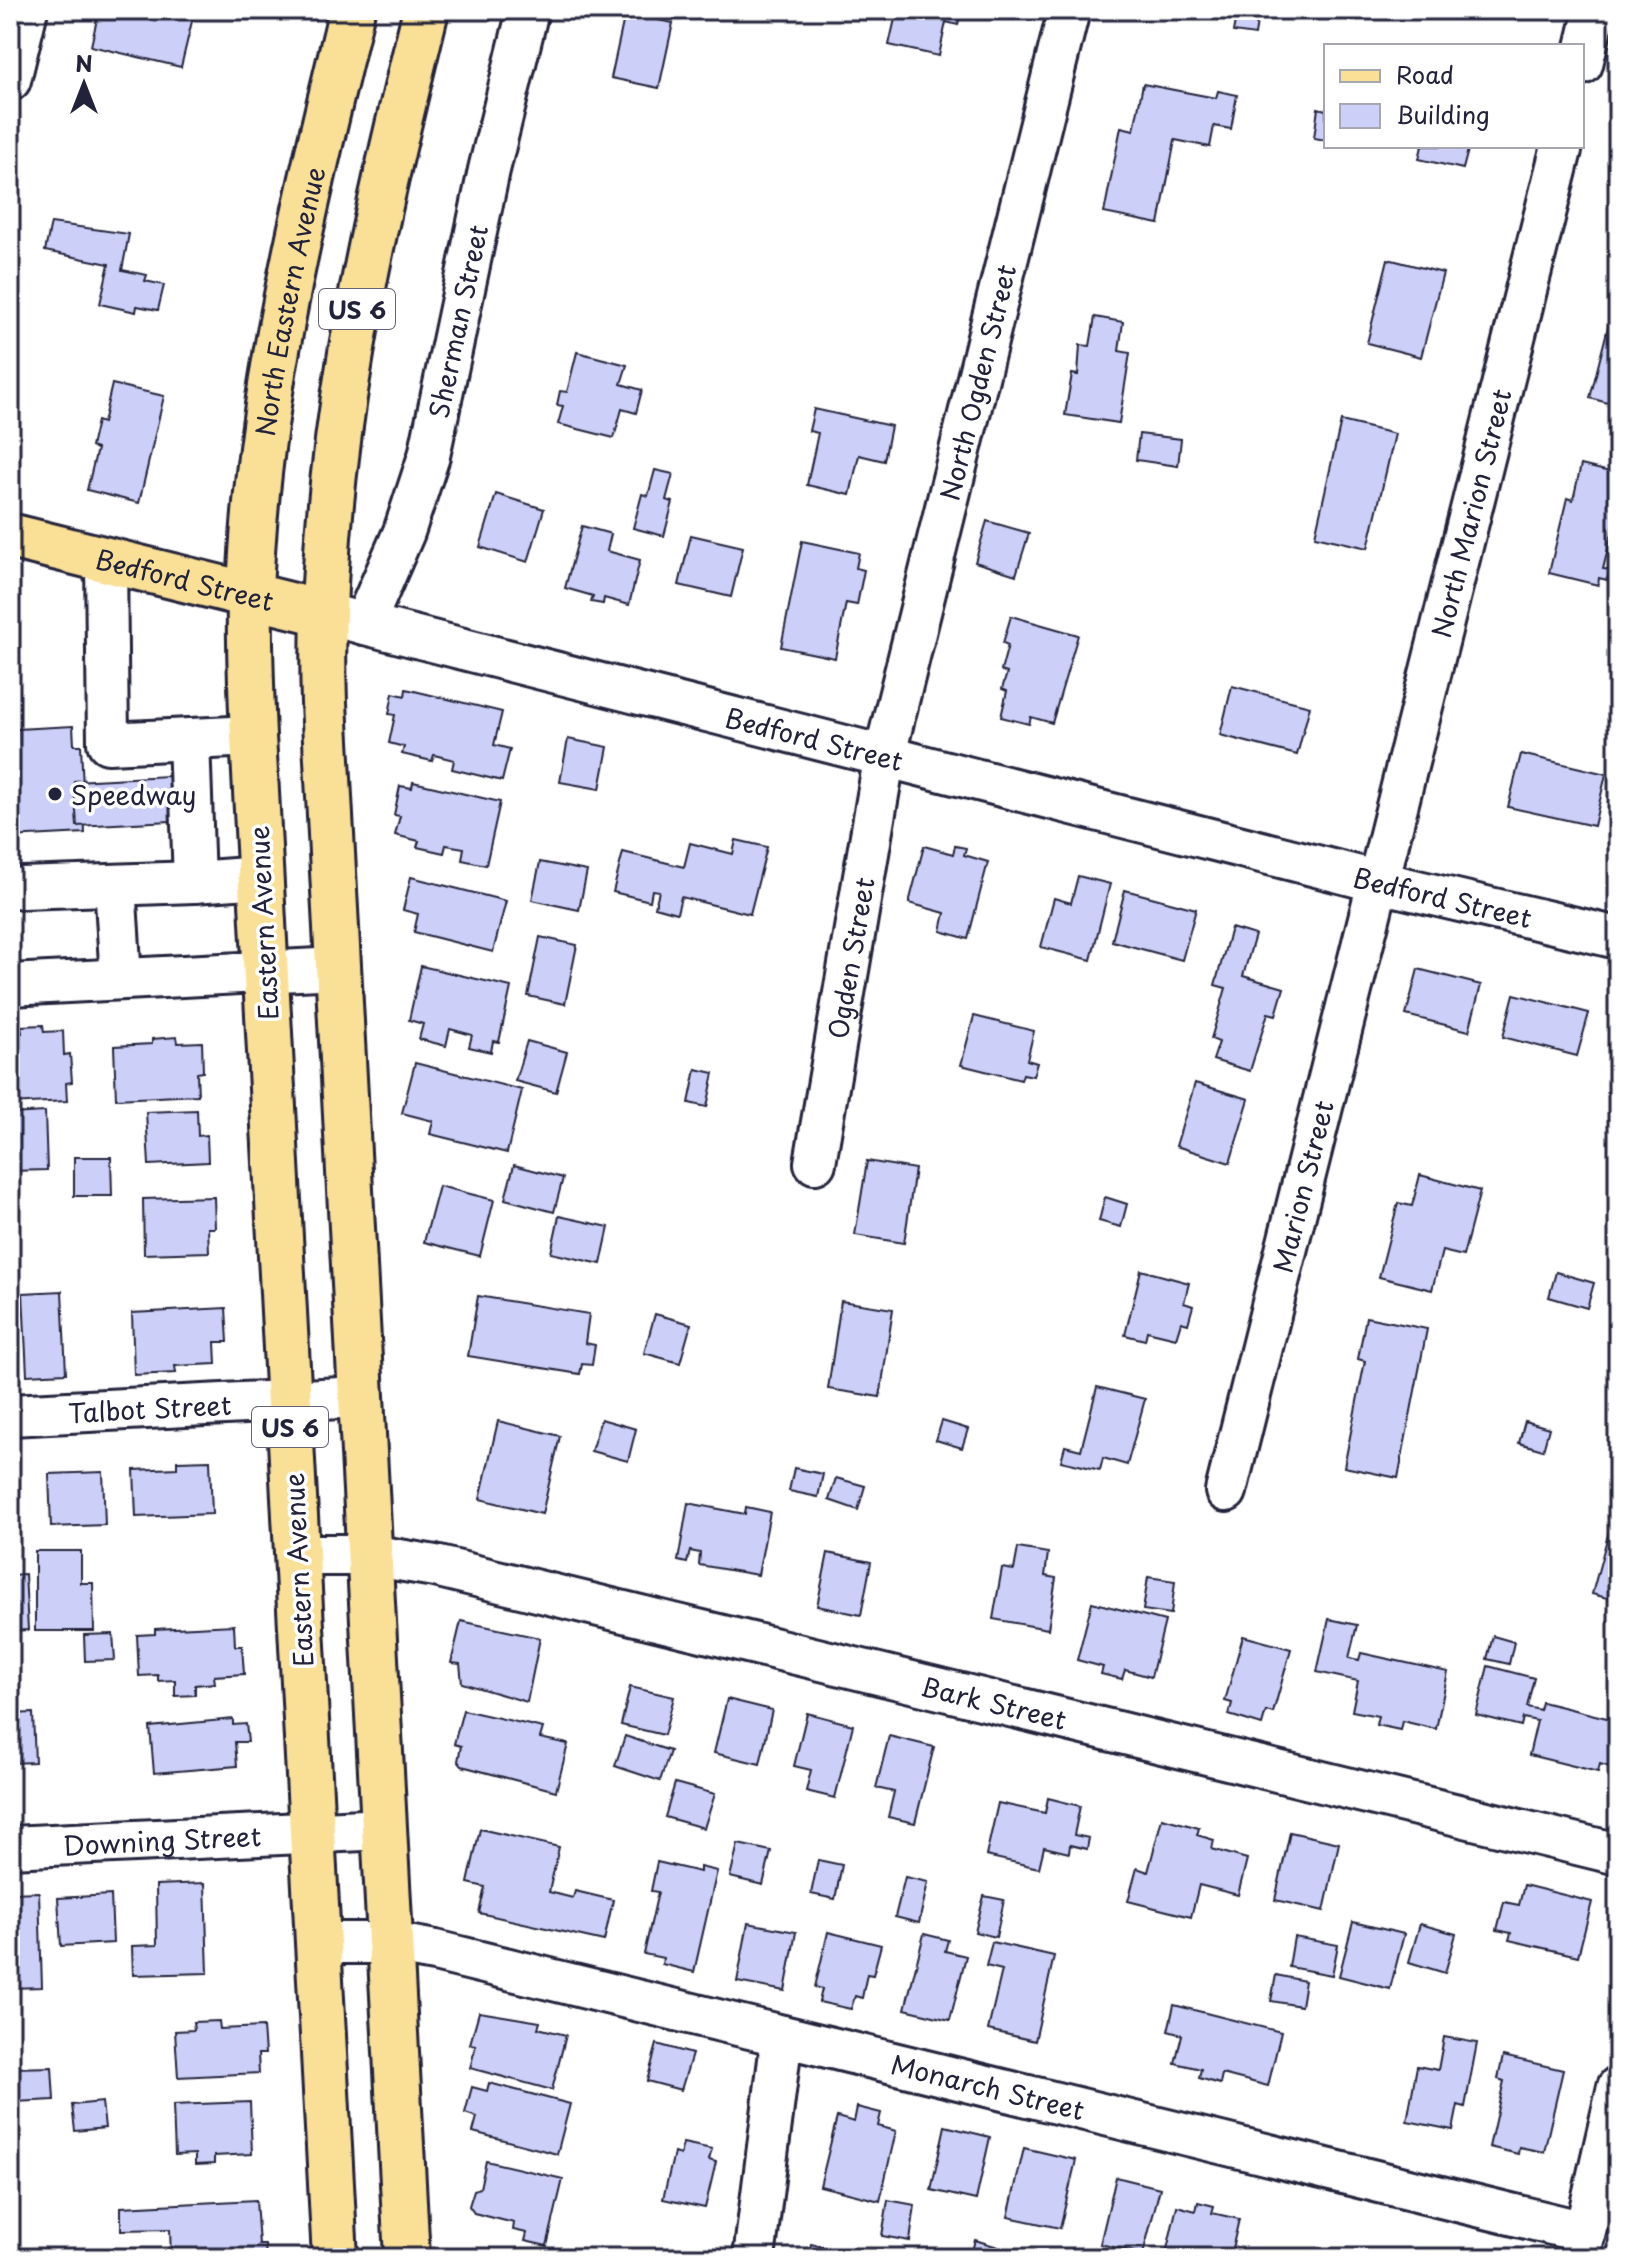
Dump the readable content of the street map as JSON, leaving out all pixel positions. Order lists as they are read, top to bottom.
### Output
{
  "streets": {
    "main road": [
      "North Eastern Avenue",
      "US 6",
      "Bedford Street",
      "Eastern Avenue"
    ],
    "street": [
      "Sherman Street",
      "North Ogden Street",
      "North Marion Street",
      "Ogden Street",
      "Marion Street",
      "Talbot Street",
      "Bark Street",
      "Downing Street",
      "Monarch Street"
    ]
  },
  "crossings": [
    ["North Eastern Avenue", "Bedford Street"],
    ["North Eastern Avenue", "Eastern Avenue"],
    ["US 6", "Bedford Street"],
    ["US 6", "Talbot Street"],
    ["US 6", "Bark Street"],
    ["US 6", "Downing Street"],
    ["US 6", "Monarch Street"],
    ["Sherman Street", "Bedford Street"],
    ["North Ogden Street", "Bedford Street"],
    ["North Ogden Street", "Ogden Street"],
    ["North Marion Street", "Bedford Street"],
    ["North Marion Street", "Marion Street"],
    ["Bedford Street", "Eastern Avenue"],
    ["Bedford Street", "Ogden Street"],
    ["Bedford Street", "Marion Street"],
    ["Eastern Avenue", "Talbot Street"],
    ["Eastern Avenue", "Bark Street"],
    ["Eastern Avenue", "Downing Street"],
    ["Eastern Avenue", "Monarch Street"]
  ],
  "places": ["Speedway"],
  "legend": ["Road", "Building"],
  "north": "top"
}
